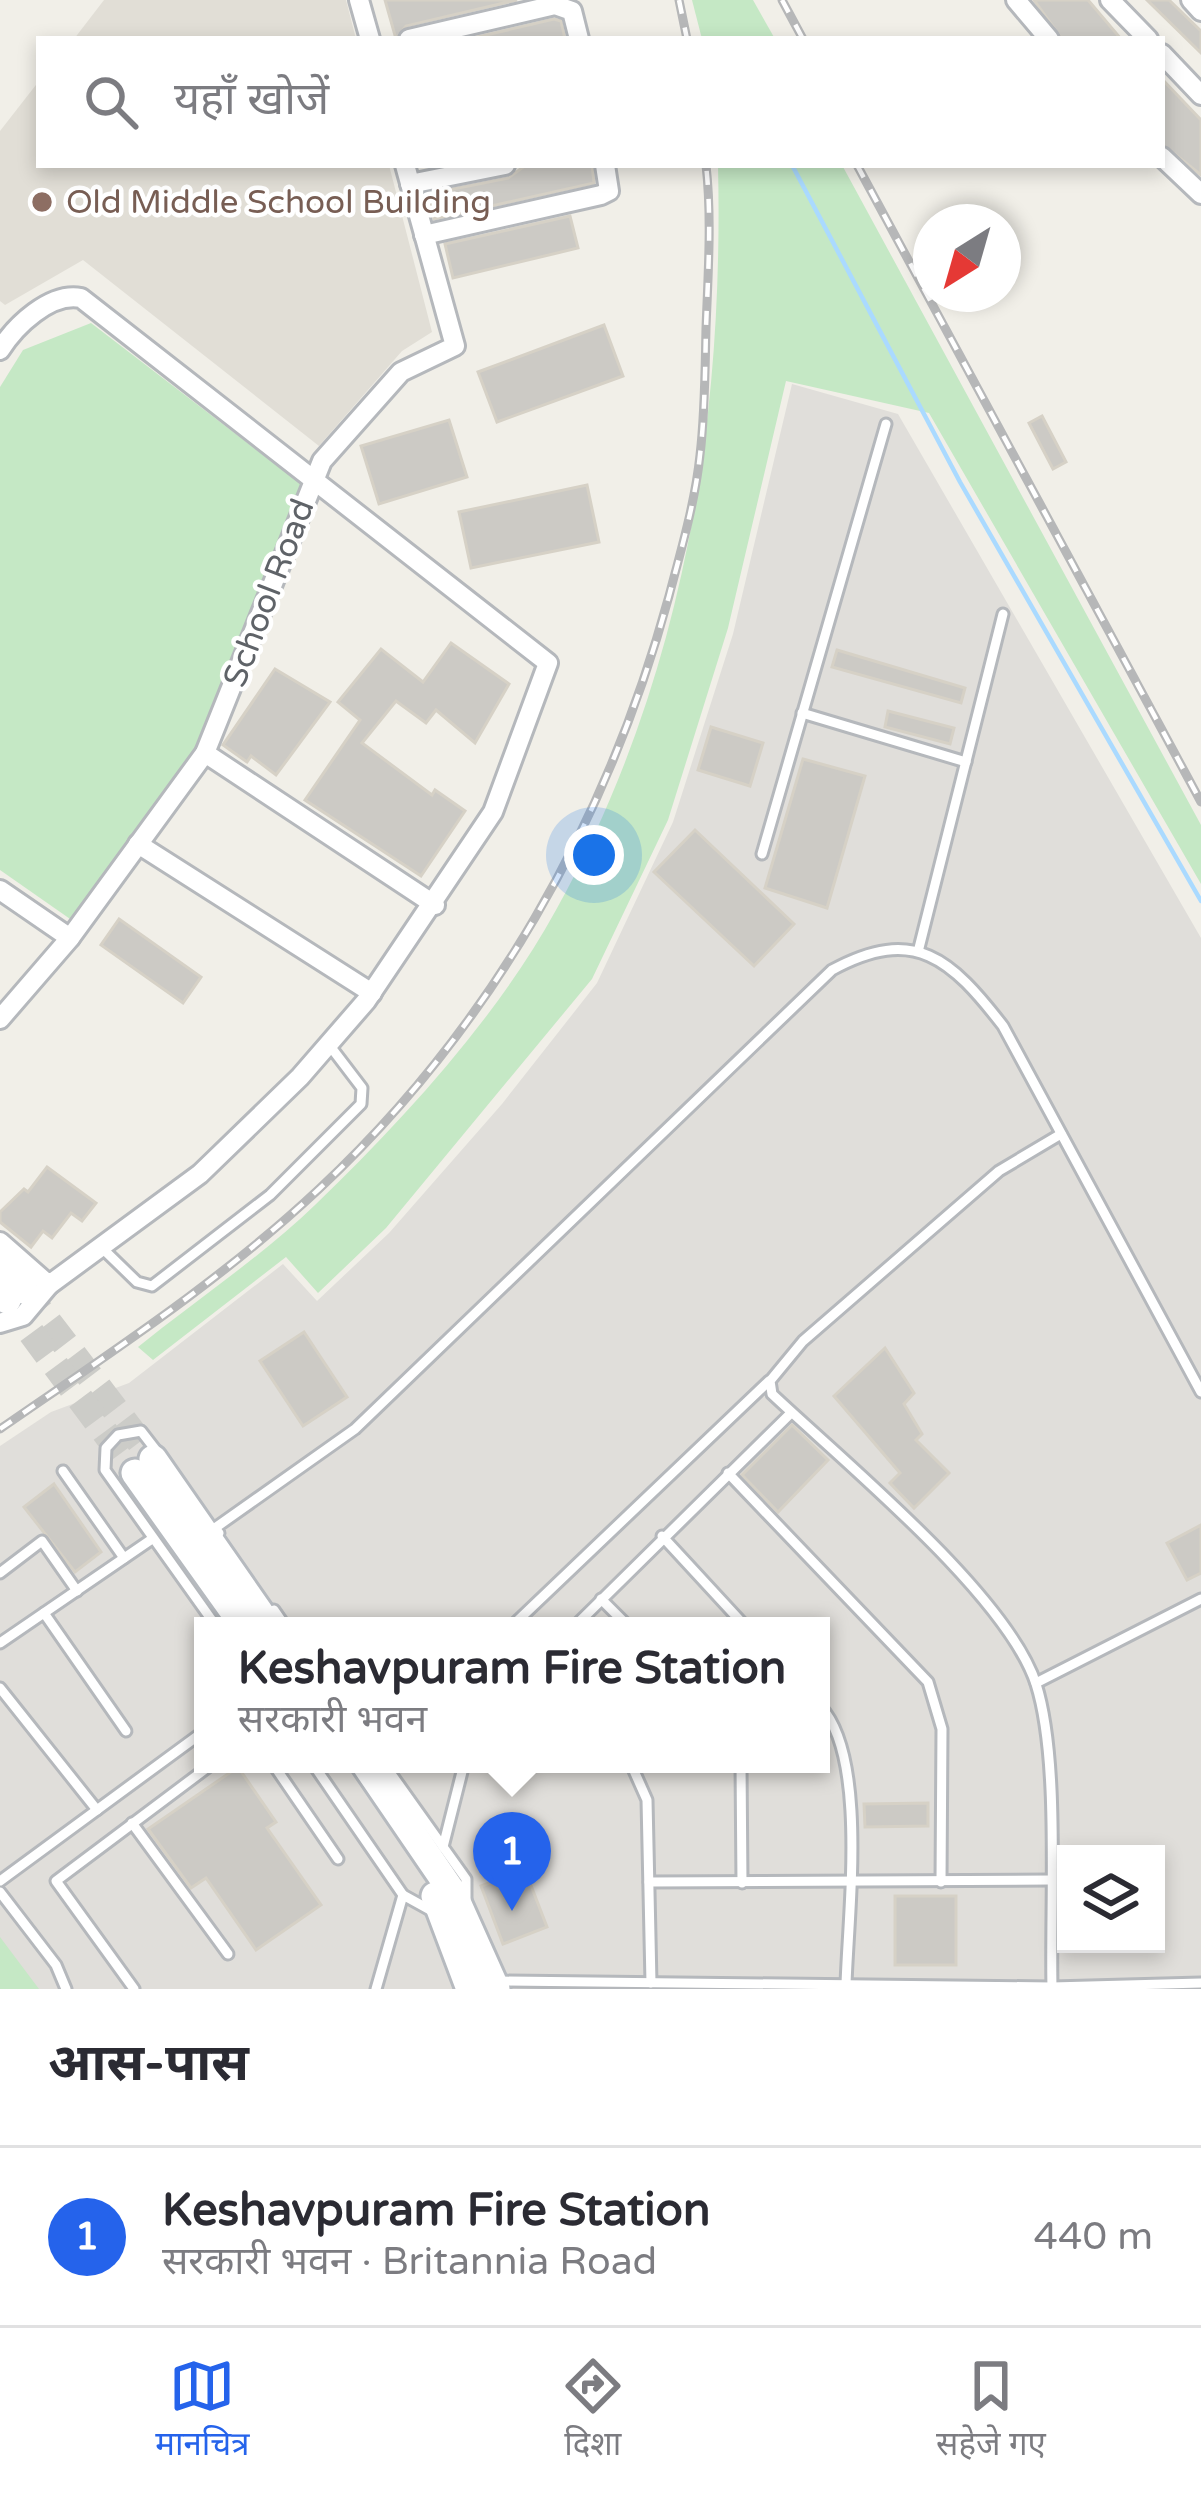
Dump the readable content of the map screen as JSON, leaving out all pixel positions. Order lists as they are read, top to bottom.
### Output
{
  "streets": {
    "street": ["School Road"]
  },
  "places": ["Old Middle School Building"],
  "north": "bottom left",
  "page": {
    "search": "यहाँ खोजें",
    "popup": ["Keshavpuram Fire Station", "सरकारी भवन"],
    "pins": "1",
    "heading": "आस-पास",
    "list": [
      {
        "mark": "1",
        "name": "Keshavpuram Fire Station",
        "note": "सरकारी भवन · Britannia Road",
        "value": "440 m"
      }
    ],
    "nav": ["मानचित्र", "दिशा", "सहेजे गए"]
  }
}
